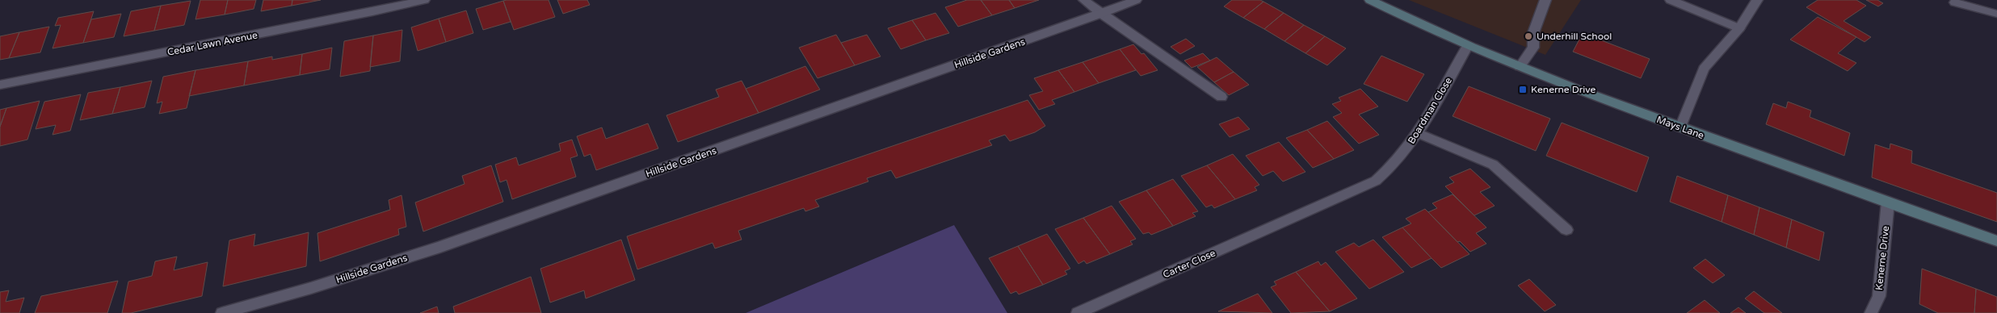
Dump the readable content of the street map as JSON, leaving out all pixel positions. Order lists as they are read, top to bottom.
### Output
{
  "streets": {
    "street": [
      "Cedar Lawn Avenue",
      "Hillside Gardens",
      "Boardman Close",
      "Mays Lane",
      "Kenerne Drive",
      "Carter Close"
    ]
  },
  "crossings": [
    ["Boardman Close", "Mays Lane"],
    ["Boardman Close", "Carter Close"],
    ["Mays Lane", "Kenerne Drive"]
  ],
  "places": {
    "other": ["Underhill School"],
    "transit": ["Kenerne Drive"]
  }
}
